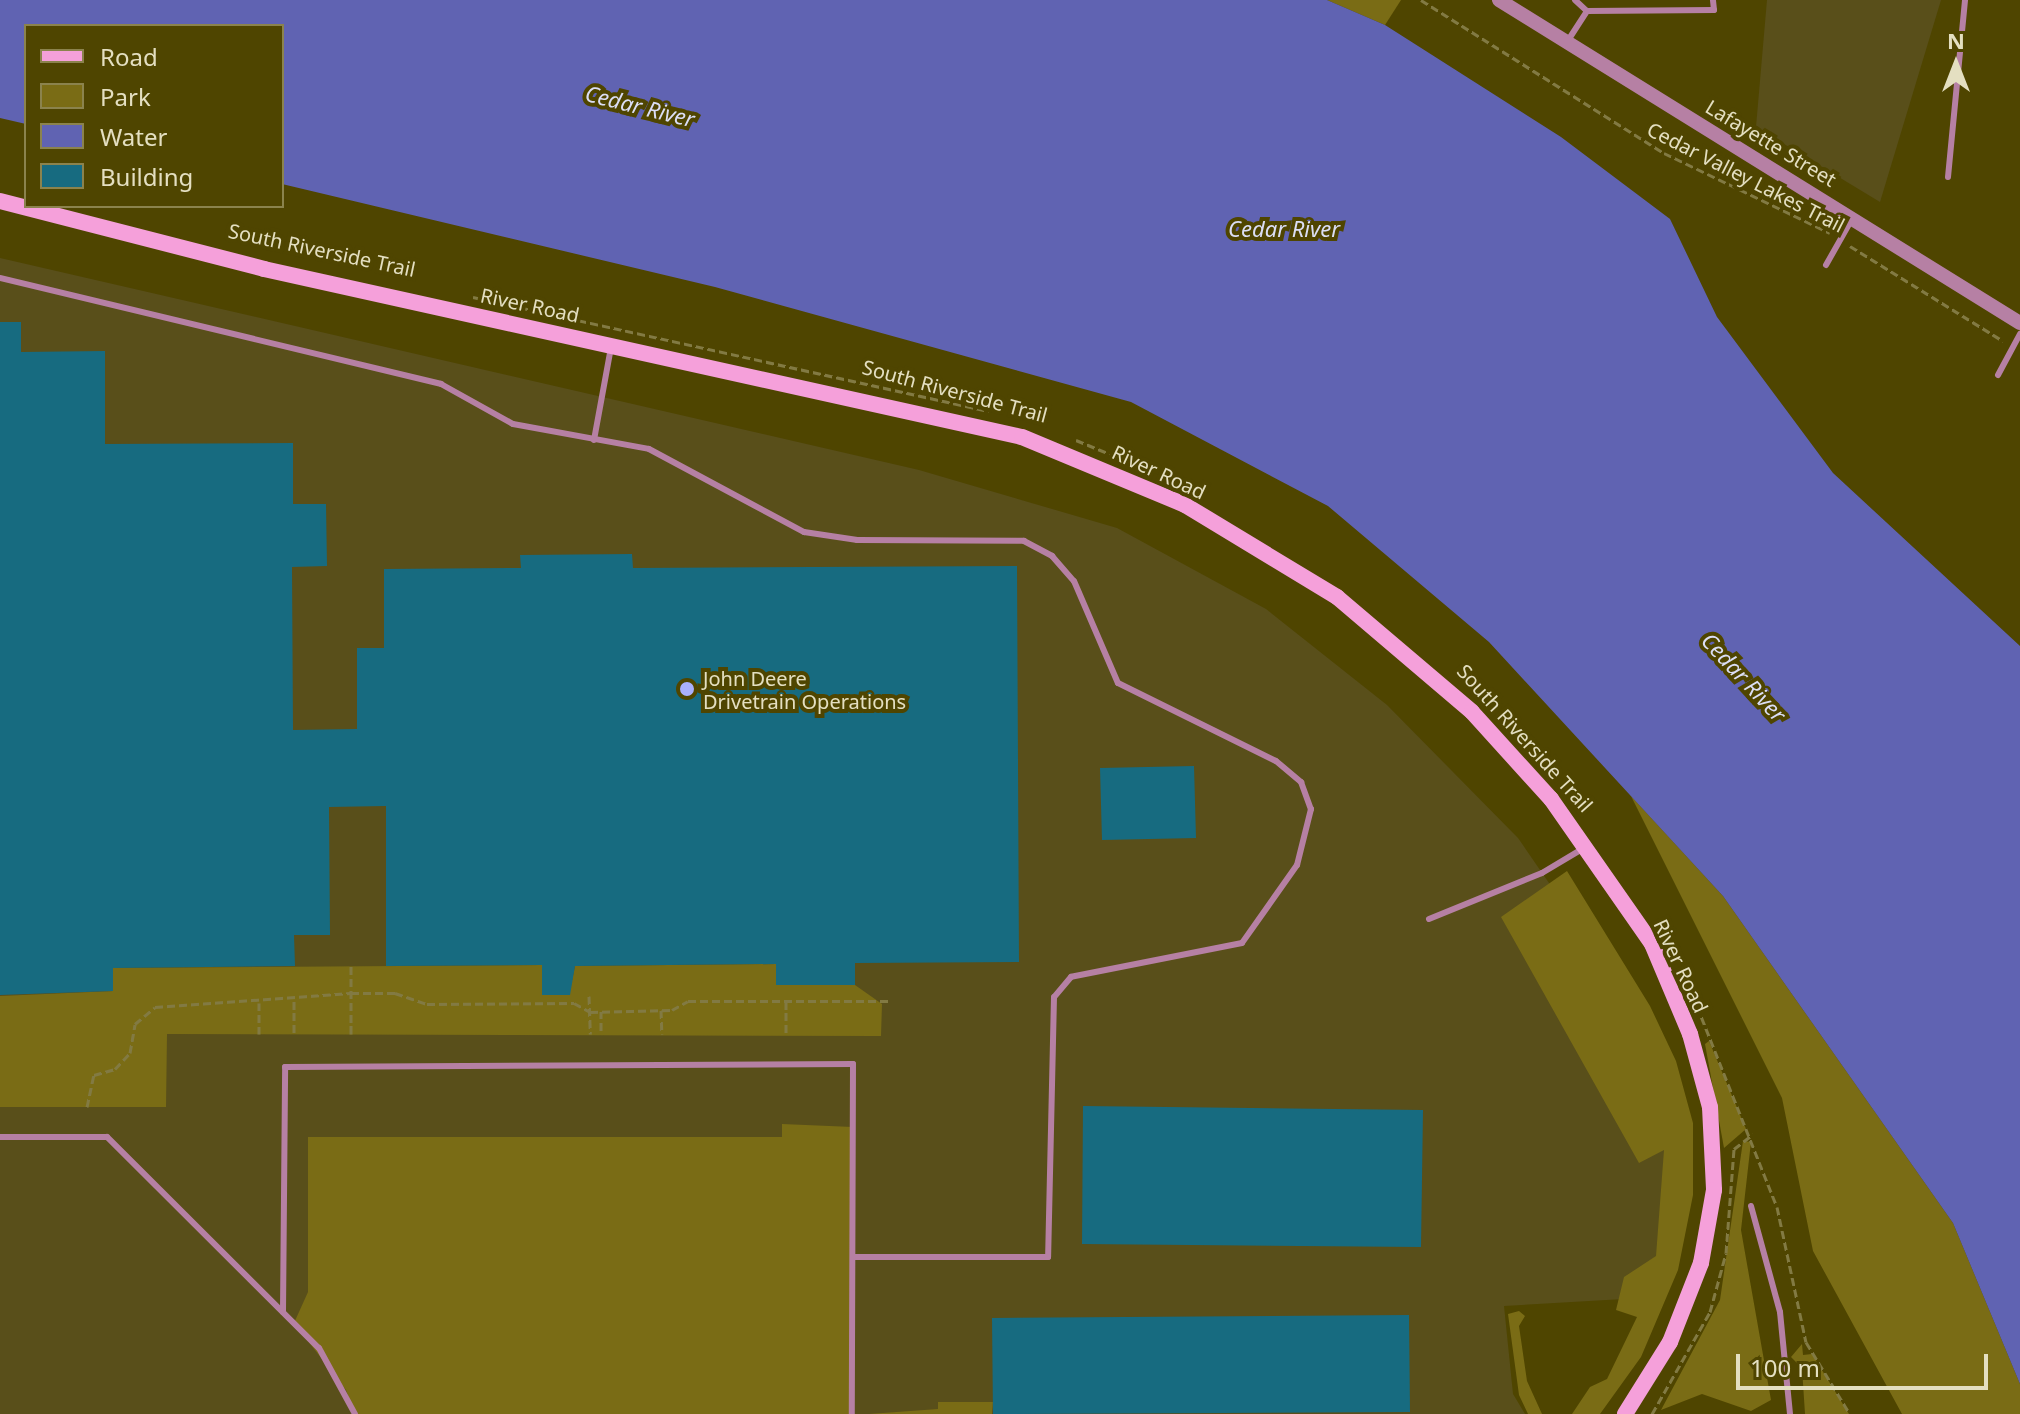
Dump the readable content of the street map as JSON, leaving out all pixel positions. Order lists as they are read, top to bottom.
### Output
{
  "streets": {
    "main road": ["River Road"],
    "street": ["Lafayette Street"],
    "path": ["Cedar Valley Lakes Trail", "South Riverside Trail"]
  },
  "water": ["Cedar River"],
  "places": ["John Deere Drivetrain Operations"],
  "legend": [
    "Road",
    "Park",
    "Water",
    "Building"
  ],
  "scale_bar": "100 m",
  "north": "top"
}
